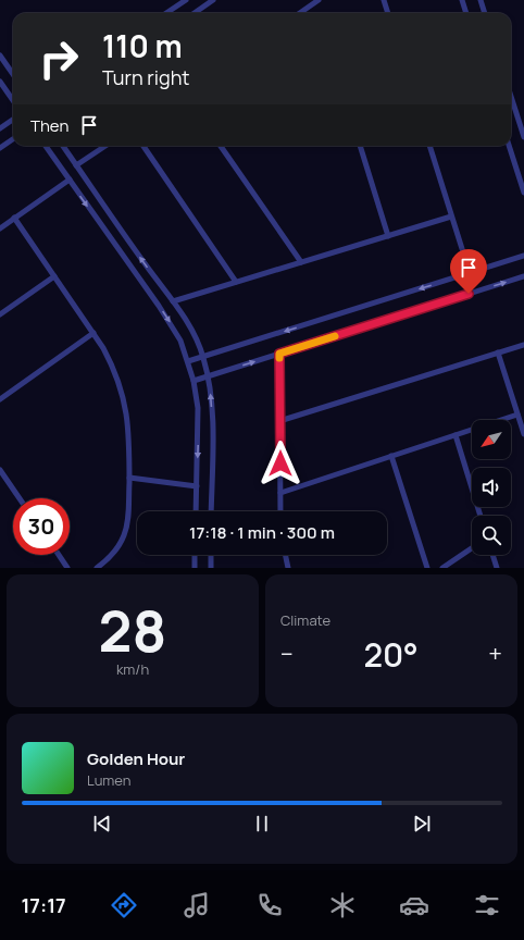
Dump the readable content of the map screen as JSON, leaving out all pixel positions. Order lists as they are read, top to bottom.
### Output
{
  "north": "bottom left",
  "page": {
    "turn": ["110 m", "Turn right"],
    "then": "Then",
    "limit": "30",
    "trip": "17:18 · 1 min · 300 m",
    "tile": [
      ["28", "km/h"],
      "Climate"
    ],
    "heat": ["−", "20°", "+"],
    "song": ["Golden Hour", "Lumen"],
    "tabs": "17:17"
  }
}
